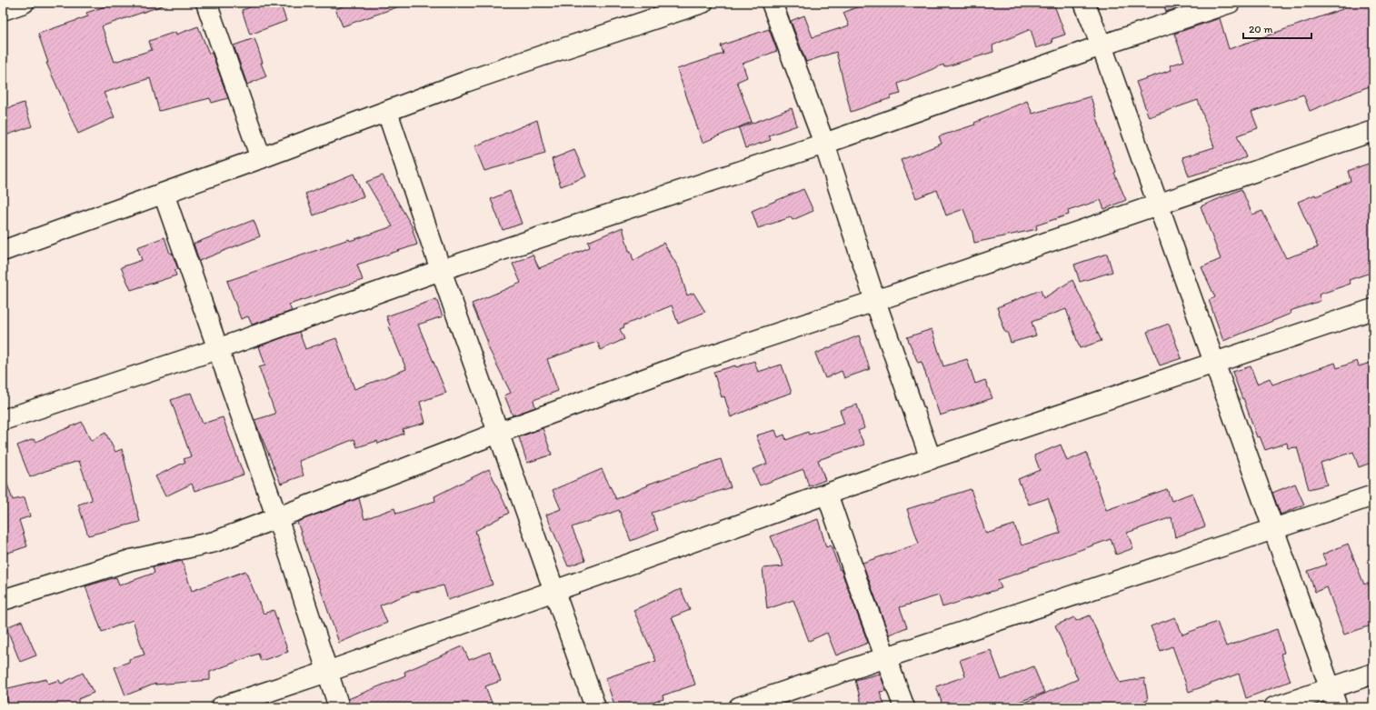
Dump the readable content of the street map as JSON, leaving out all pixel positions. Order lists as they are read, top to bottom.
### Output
{
  "scale_bar": "20 m"
}
